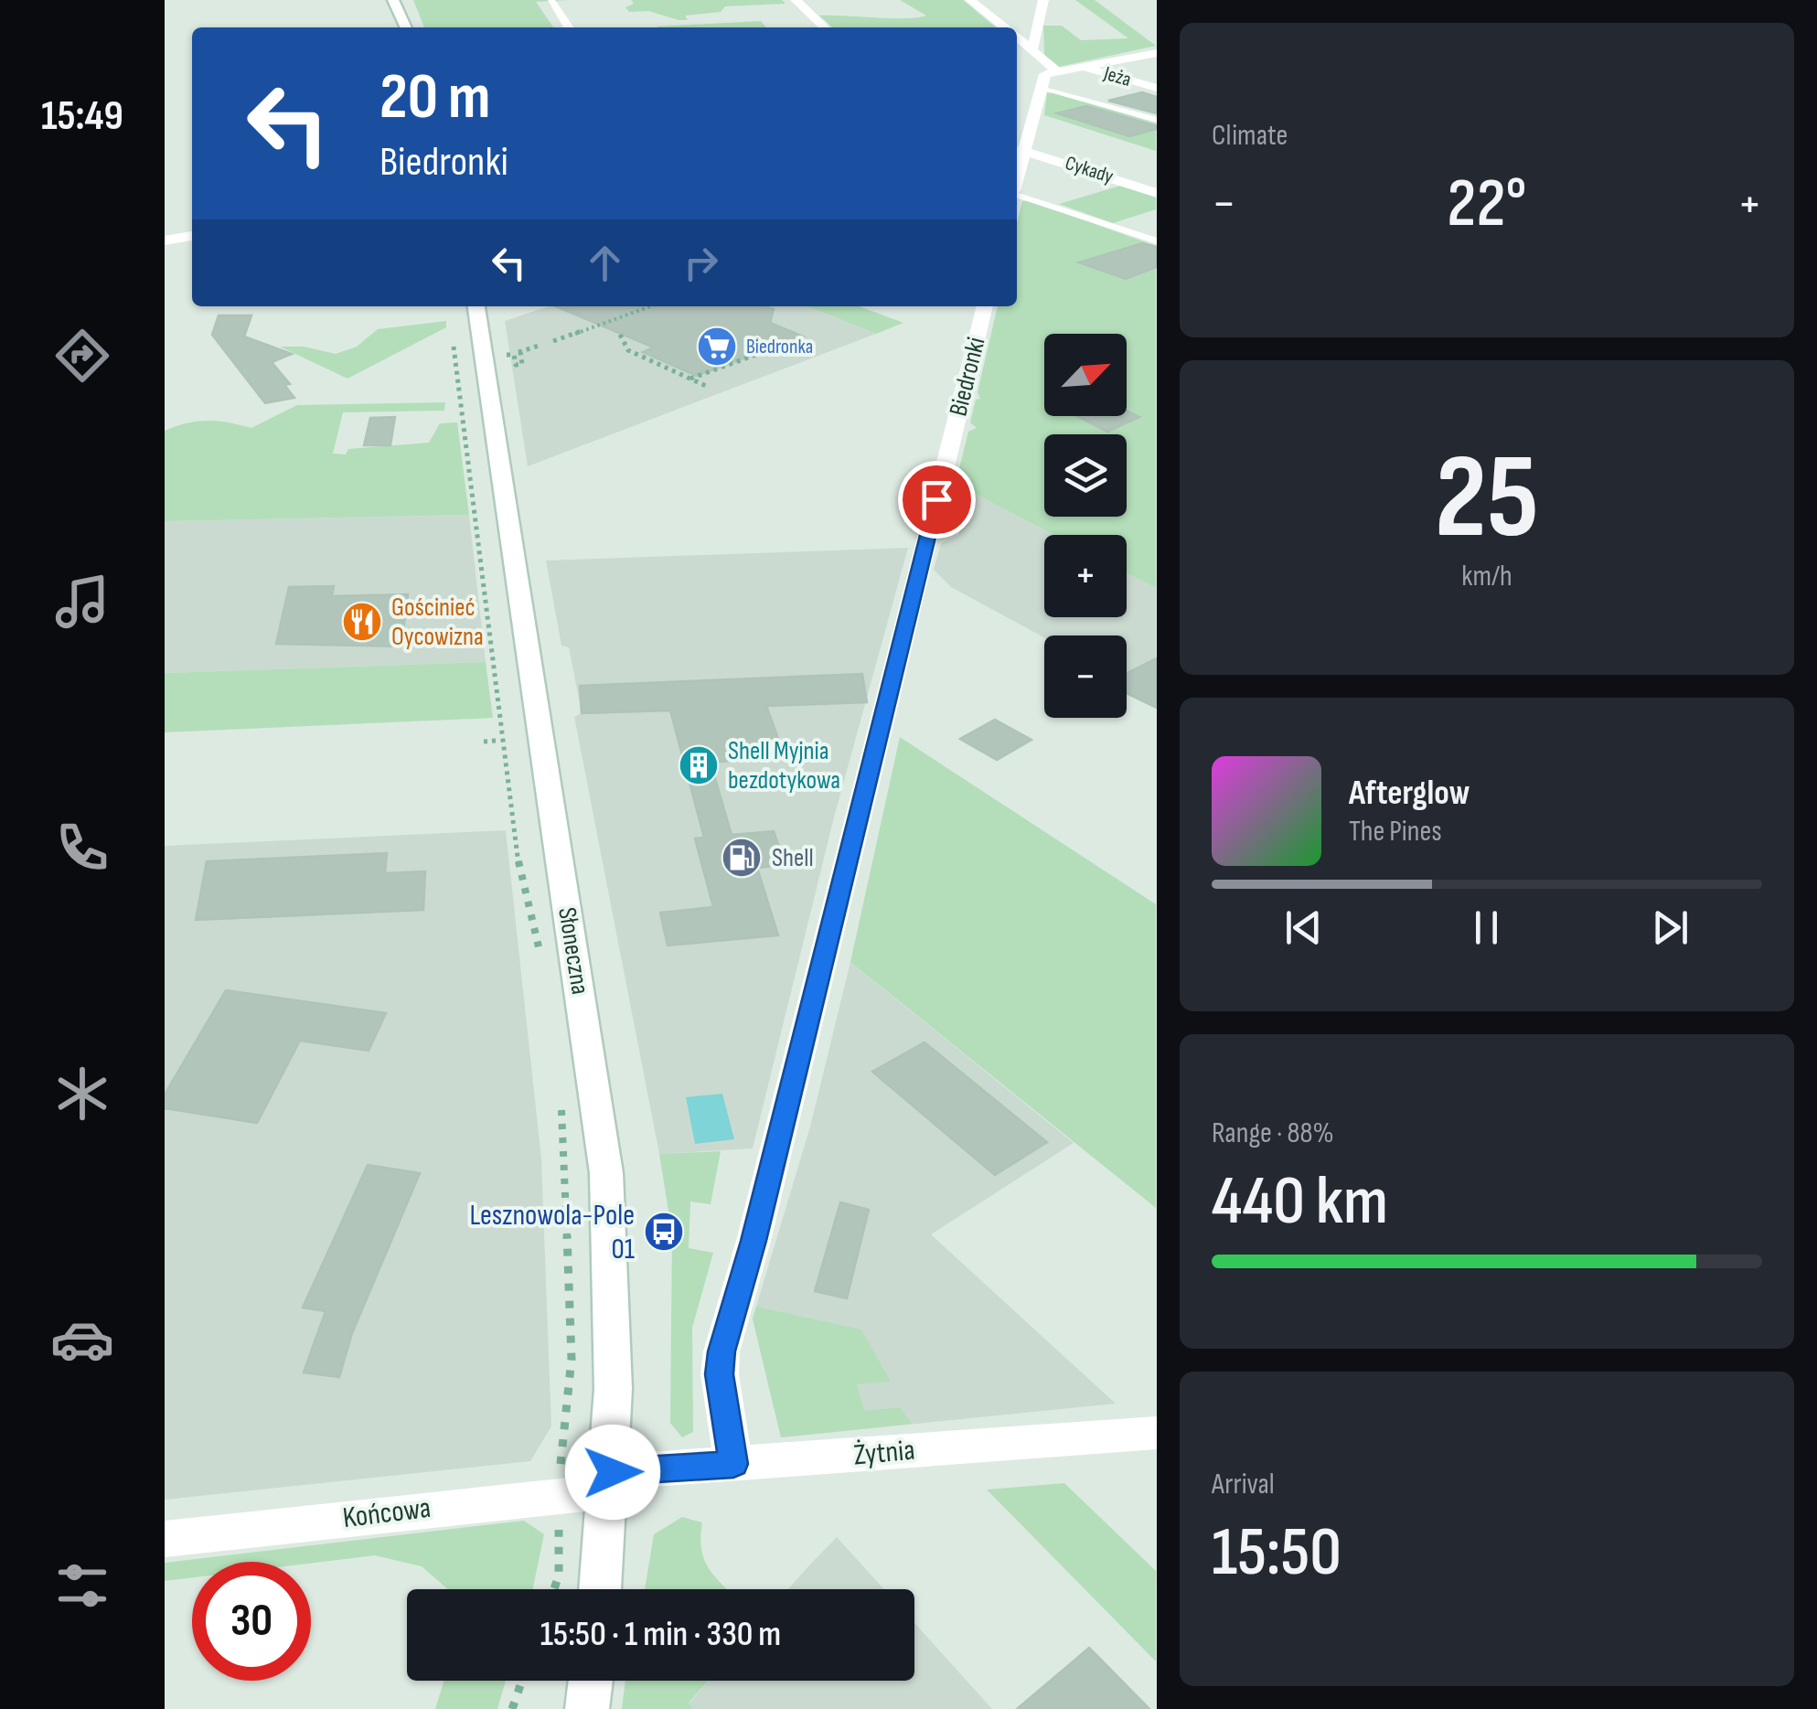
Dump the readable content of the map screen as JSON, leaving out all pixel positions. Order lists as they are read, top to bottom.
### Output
{
  "streets": {
    "street": [
      "Jeża",
      "Cykady",
      "Biedronki",
      "Słoneczna",
      "Żytnia",
      "Końcowa"
    ]
  },
  "crossings": [
    ["Biedronki", "Żytnia"],
    ["Słoneczna", "Żytnia"],
    ["Słoneczna", "Końcowa"],
    ["Żytnia", "Końcowa"]
  ],
  "places": {
    "supermarket": ["Biedronka"],
    "restaurant": ["Gościnieć Oycowizna"],
    "building": ["Shell Myjnia bezdotykowa"],
    "fuel station": ["Shell"],
    "bus stop": ["Lesznowola-Pole 01"]
  },
  "north": "top right",
  "page": {
    "tabs": "15:49",
    "tile": [
      "Climate",
      ["25", "km/h"],
      ["Range · 88%", "440 km"],
      ["Arrival", "15:50"]
    ],
    "turn": ["20 m", "Biedronki"],
    "heat": ["−", "22°", "+"],
    "map_buttons": ["+", "−"],
    "song": ["Afterglow", "The Pines"],
    "limit": "30",
    "trip": "15:50 · 1 min · 330 m"
  }
}
